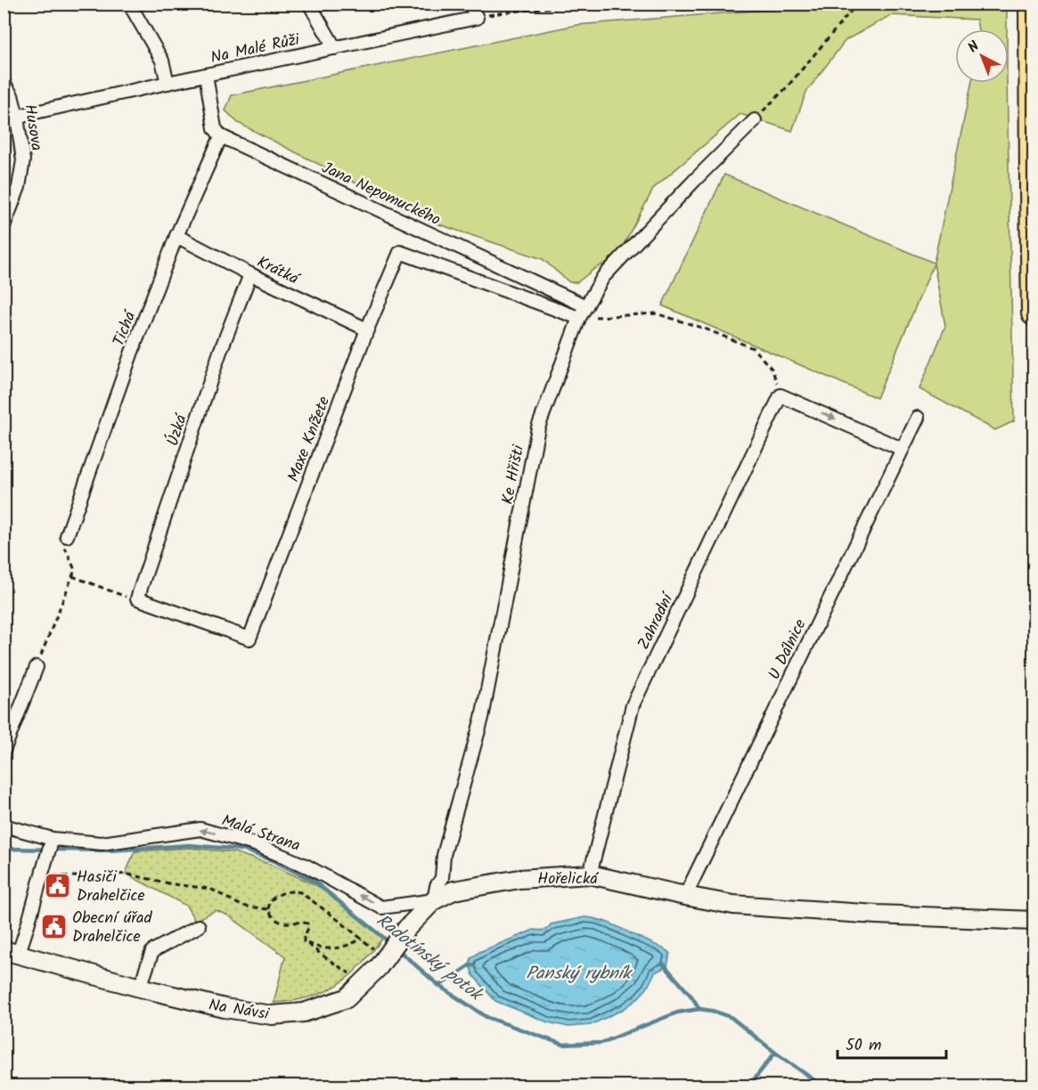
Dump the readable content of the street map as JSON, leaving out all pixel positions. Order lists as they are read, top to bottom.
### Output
{
  "streets": {
    "main road": ["Hořelická", "Na Návsi"],
    "street": [
      "Na Malé Růži",
      "Husova",
      "Jana Nepomuckého",
      "Krátká",
      "Tichá",
      "Úzká",
      "Maxe Knížete",
      "Ke Hřišti",
      "Zahradní",
      "U Dálnice",
      "Malá Strana"
    ]
  },
  "crossings": [
    ["Na Malé Růži", "Husova"],
    ["Jana Nepomuckého", "Tichá"],
    ["Jana Nepomuckého", "Maxe Knížete"],
    ["Jana Nepomuckého", "Ke Hřišti"],
    ["Krátká", "Tichá"],
    ["Krátká", "Úzká"],
    ["Krátká", "Maxe Knížete"],
    ["Úzká", "Maxe Knížete"],
    ["Maxe Knížete", "Ke Hřišti"],
    ["Ke Hřišti", "Malá Strana"],
    ["Ke Hřišti", "Hořelická"],
    ["Ke Hřišti", "Na Návsi"],
    ["Zahradní", "Hořelická"],
    ["U Dálnice", "Hořelická"],
    ["Malá Strana", "Hořelická"],
    ["Malá Strana", "Na Návsi"],
    ["Hořelická", "Na Návsi"]
  ],
  "one_way": ["Malá Strana"],
  "water": ["Radotínský potok", "Panský rybník"],
  "places": {
    "public building": ["Hasiči Drahelčice", "Obecní úřad Drahelčice"]
  },
  "scale_bar": "50 m",
  "north": "top left"
}
